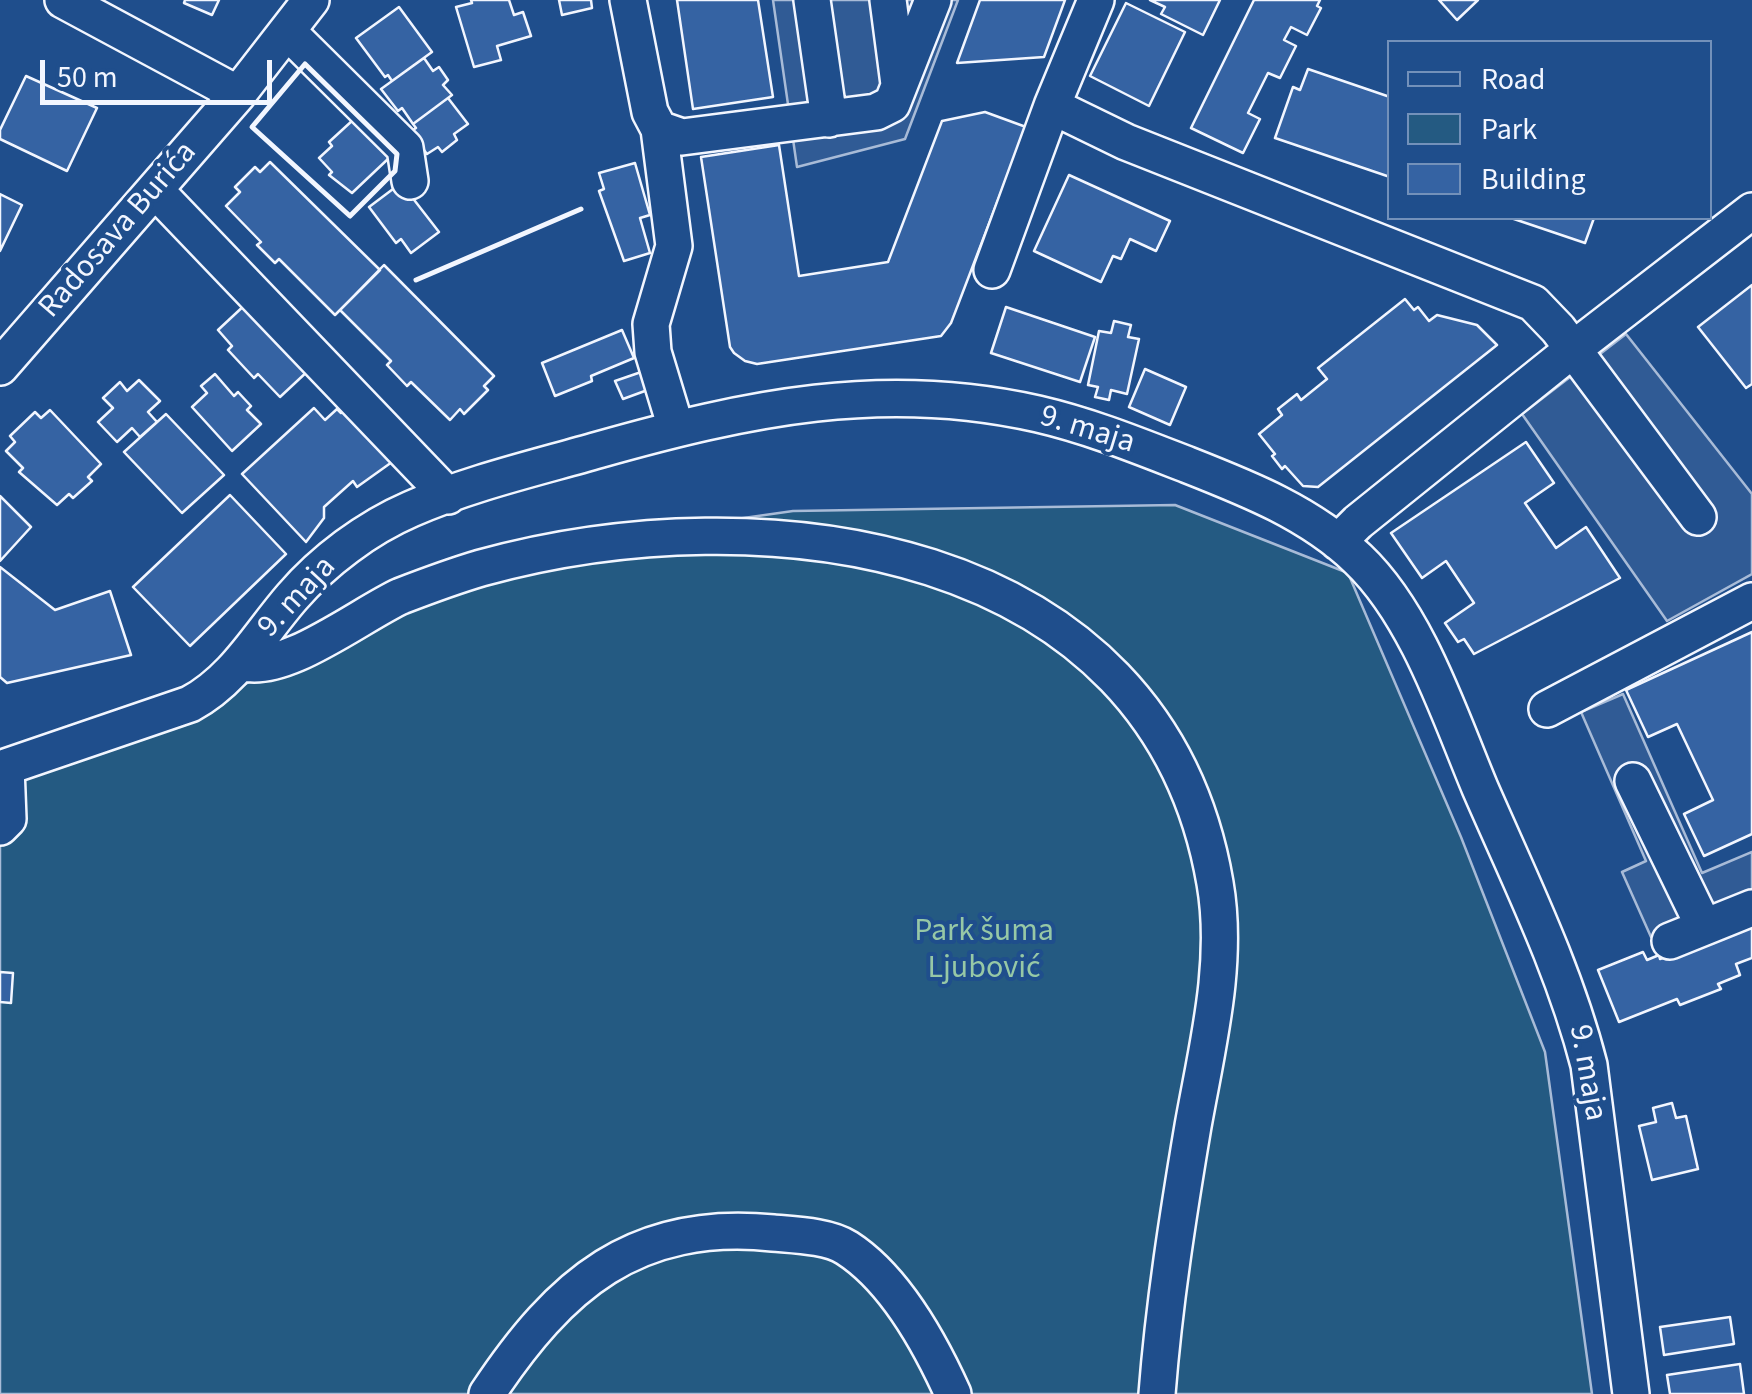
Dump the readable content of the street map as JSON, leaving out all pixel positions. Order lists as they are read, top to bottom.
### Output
{
  "streets": {
    "street": ["Radosava Burića", "9. maja"]
  },
  "parks": ["Park šuma Ljubović"],
  "legend": ["Road", "Park", "Building"],
  "scale_bar": "50 m"
}
